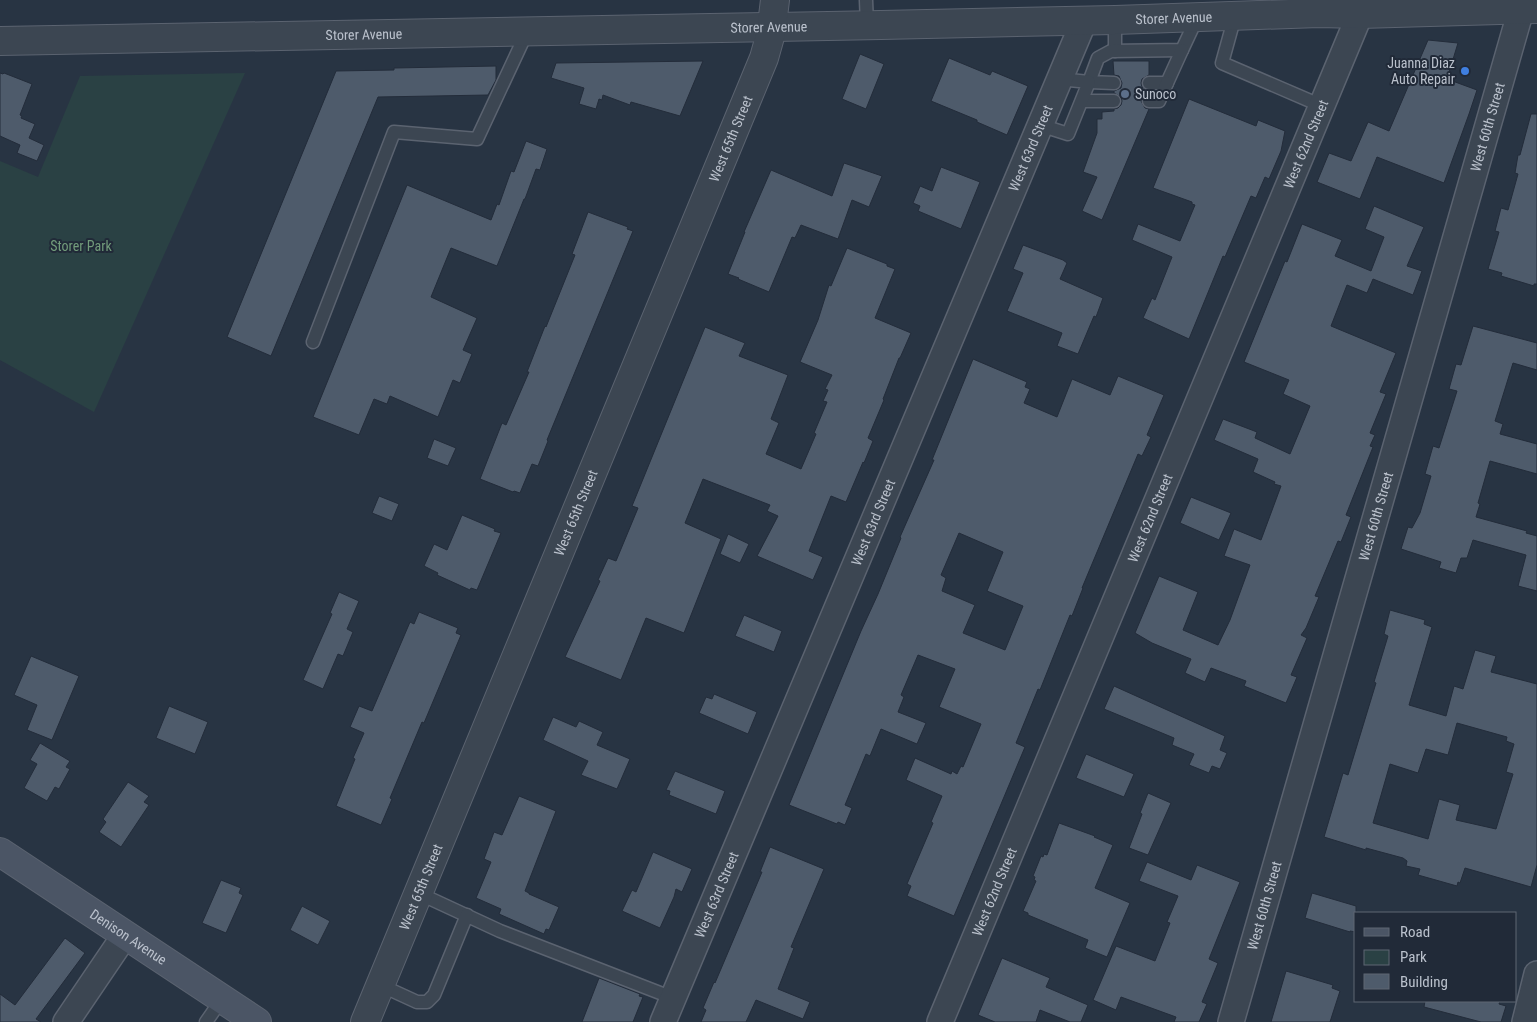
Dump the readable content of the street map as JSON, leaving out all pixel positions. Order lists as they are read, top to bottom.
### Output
{
  "streets": {
    "main road": ["Denison Avenue"],
    "street": [
      "Storer Avenue",
      "West 60th Street",
      "West 65th Street",
      "West 62nd Street",
      "West 63rd Street"
    ]
  },
  "crossings": [
    ["Storer Avenue", "West 60th Street"],
    ["Storer Avenue", "West 65th Street"],
    ["Storer Avenue", "West 62nd Street"],
    ["Storer Avenue", "West 63rd Street"]
  ],
  "parks": ["Storer Park"],
  "places": ["Juanna Diaz Auto Repair", "Sunoco"],
  "legend": ["Road", "Park", "Building"]
}
